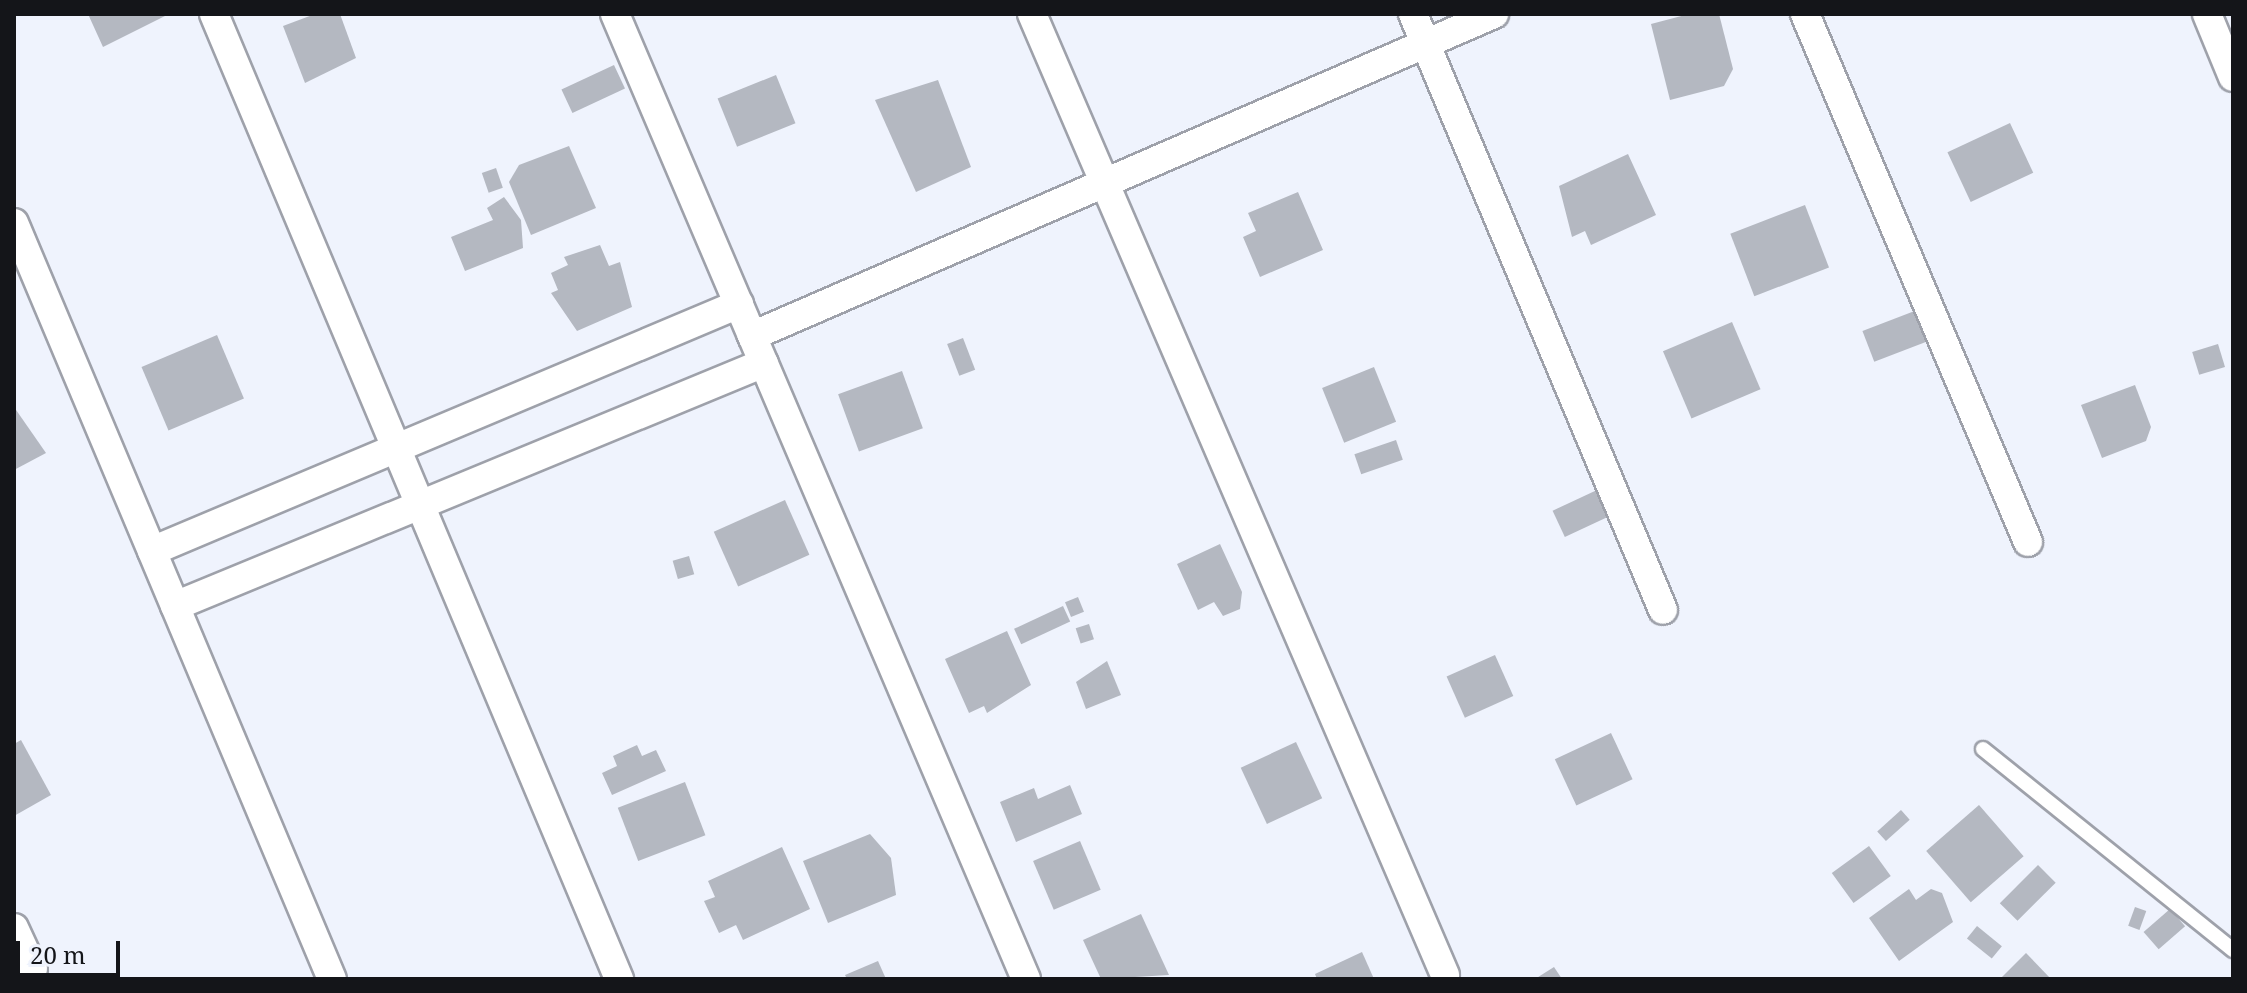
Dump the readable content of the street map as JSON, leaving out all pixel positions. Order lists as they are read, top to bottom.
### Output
{
  "scale_bar": "20 m"
}
